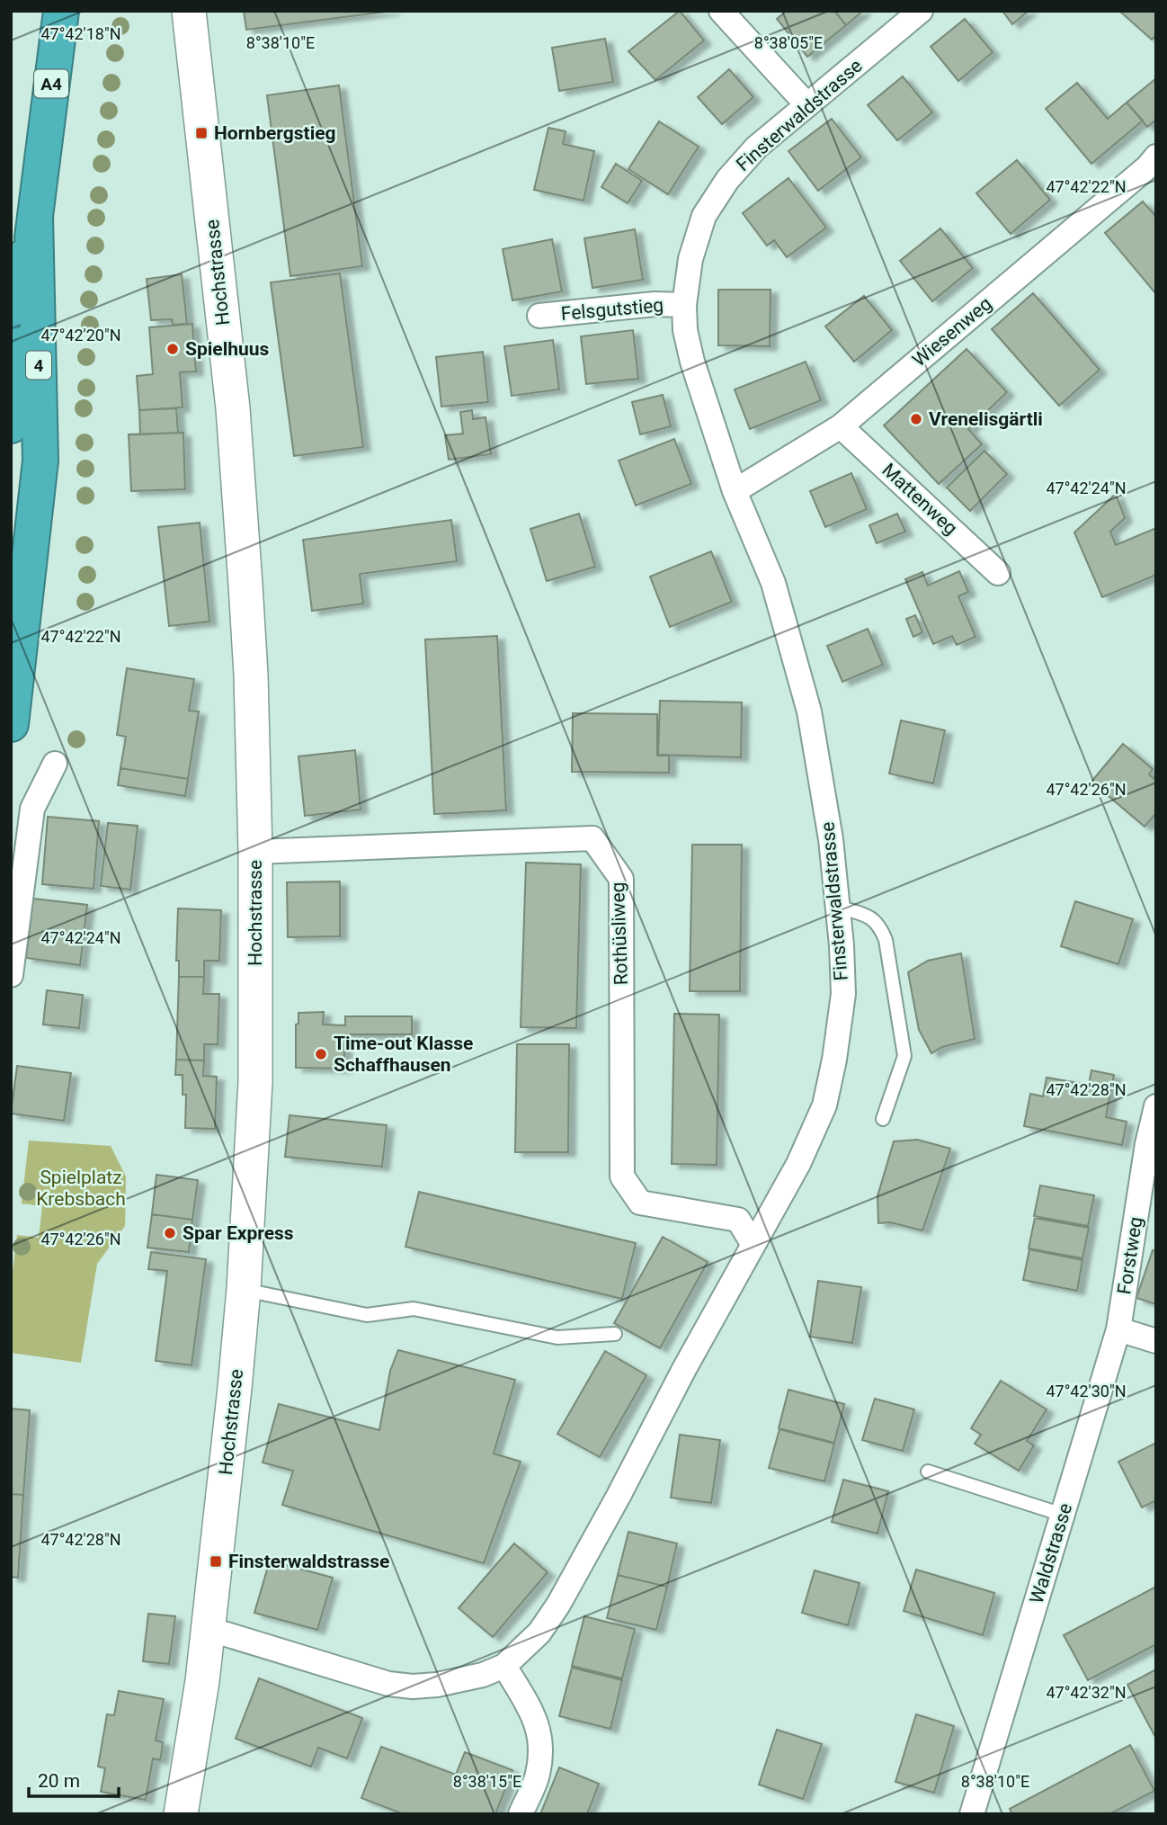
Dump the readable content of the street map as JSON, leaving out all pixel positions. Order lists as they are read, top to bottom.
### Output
{
  "streets": {
    "highway": ["A4", "4"],
    "street": [
      "Finsterwaldstrasse",
      "Hochstrasse",
      "Felsgutstieg",
      "Wiesenweg",
      "Mattenweg",
      "Rothüsliweg",
      "Forstweg",
      "Waldstrasse"
    ]
  },
  "crossings": [
    ["A4", "4"],
    ["Finsterwaldstrasse", "Hochstrasse"],
    ["Finsterwaldstrasse", "Felsgutstieg"],
    ["Finsterwaldstrasse", "Wiesenweg"],
    ["Finsterwaldstrasse", "Rothüsliweg"],
    ["Hochstrasse", "Rothüsliweg"],
    ["Wiesenweg", "Mattenweg"],
    ["Forstweg", "Waldstrasse"]
  ],
  "parks": ["Spielplatz Krebsbach"],
  "places": {
    "transit": ["Hornbergstieg", "Finsterwaldstrasse"],
    "other": [
      "Spielhuus",
      "Vrenelisgärtli",
      "Time-out Klasse Schaffhausen",
      "Spar Express"
    ]
  },
  "scale_bar": "20 m",
  "coordinates": [
    "47°42'18\"N",
    "8°38'10\"E",
    "8°38'05\"E",
    "47°42'22\"N",
    "47°42'20\"N",
    "47°42'24\"N",
    "47°42'26\"N",
    "47°42'28\"N",
    "47°42'30\"N",
    "47°42'32\"N",
    "8°38'15\"E"
  ]
}
